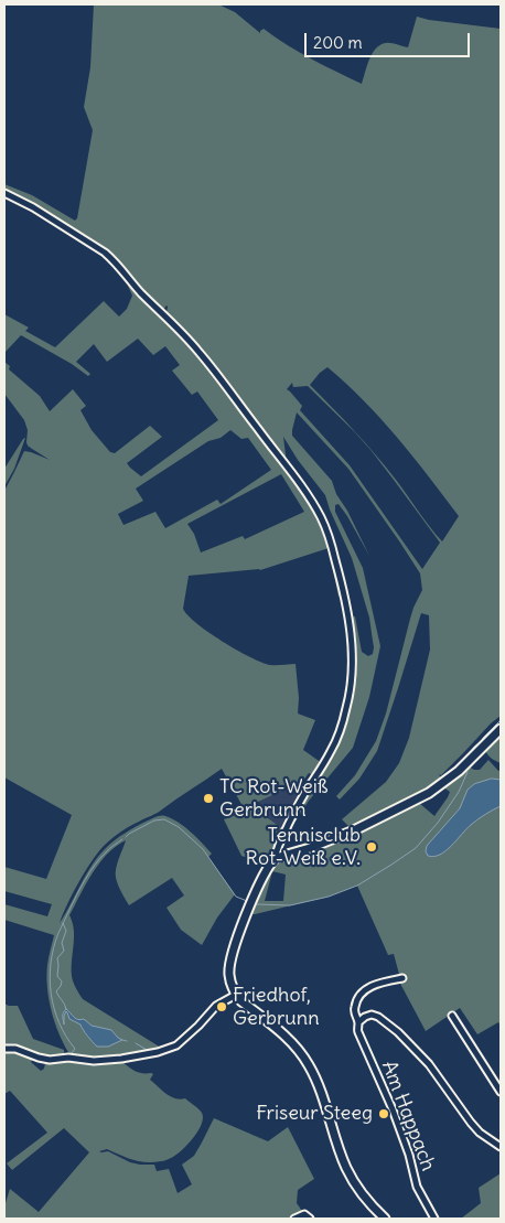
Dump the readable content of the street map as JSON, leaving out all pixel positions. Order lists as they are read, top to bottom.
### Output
{
  "streets": {
    "street": ["Am Happach"]
  },
  "places": [
    "TC Rot-Weiß Gerbrunn",
    "Tennisclub Rot-Weiß e.V.",
    "Friedhof, Gerbrunn",
    "Friseur Steeg"
  ],
  "scale_bar": "200 m"
}
